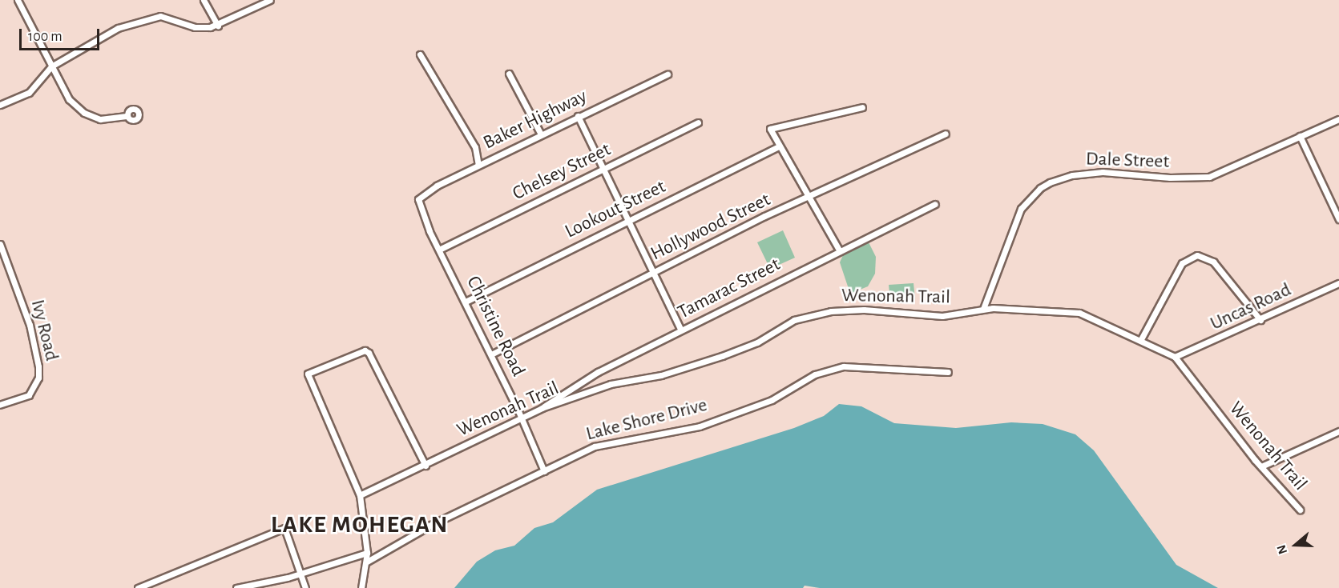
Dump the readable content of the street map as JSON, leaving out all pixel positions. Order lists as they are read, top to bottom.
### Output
{
  "streets": {
    "street": [
      "Baker Highway",
      "Dale Street",
      "Chelsey Street",
      "Lookout Street",
      "Hollywood Street",
      "Tamarac Street",
      "Wenonah Trail",
      "Uncas Road",
      "Christine Road",
      "Ivy Road",
      "Lake Shore Drive"
    ]
  },
  "crossings": [
    ["Baker Highway", "Christine Road"],
    ["Dale Street", "Wenonah Trail"],
    ["Chelsey Street", "Christine Road"],
    ["Lookout Street", "Christine Road"],
    ["Hollywood Street", "Christine Road"],
    ["Tamarac Street", "Wenonah Trail"],
    ["Wenonah Trail", "Uncas Road"],
    ["Wenonah Trail", "Christine Road"],
    ["Christine Road", "Lake Shore Drive"]
  ],
  "districts": ["LAKE MOHEGAN"],
  "scale_bar": "100 m",
  "north": "left"
}
